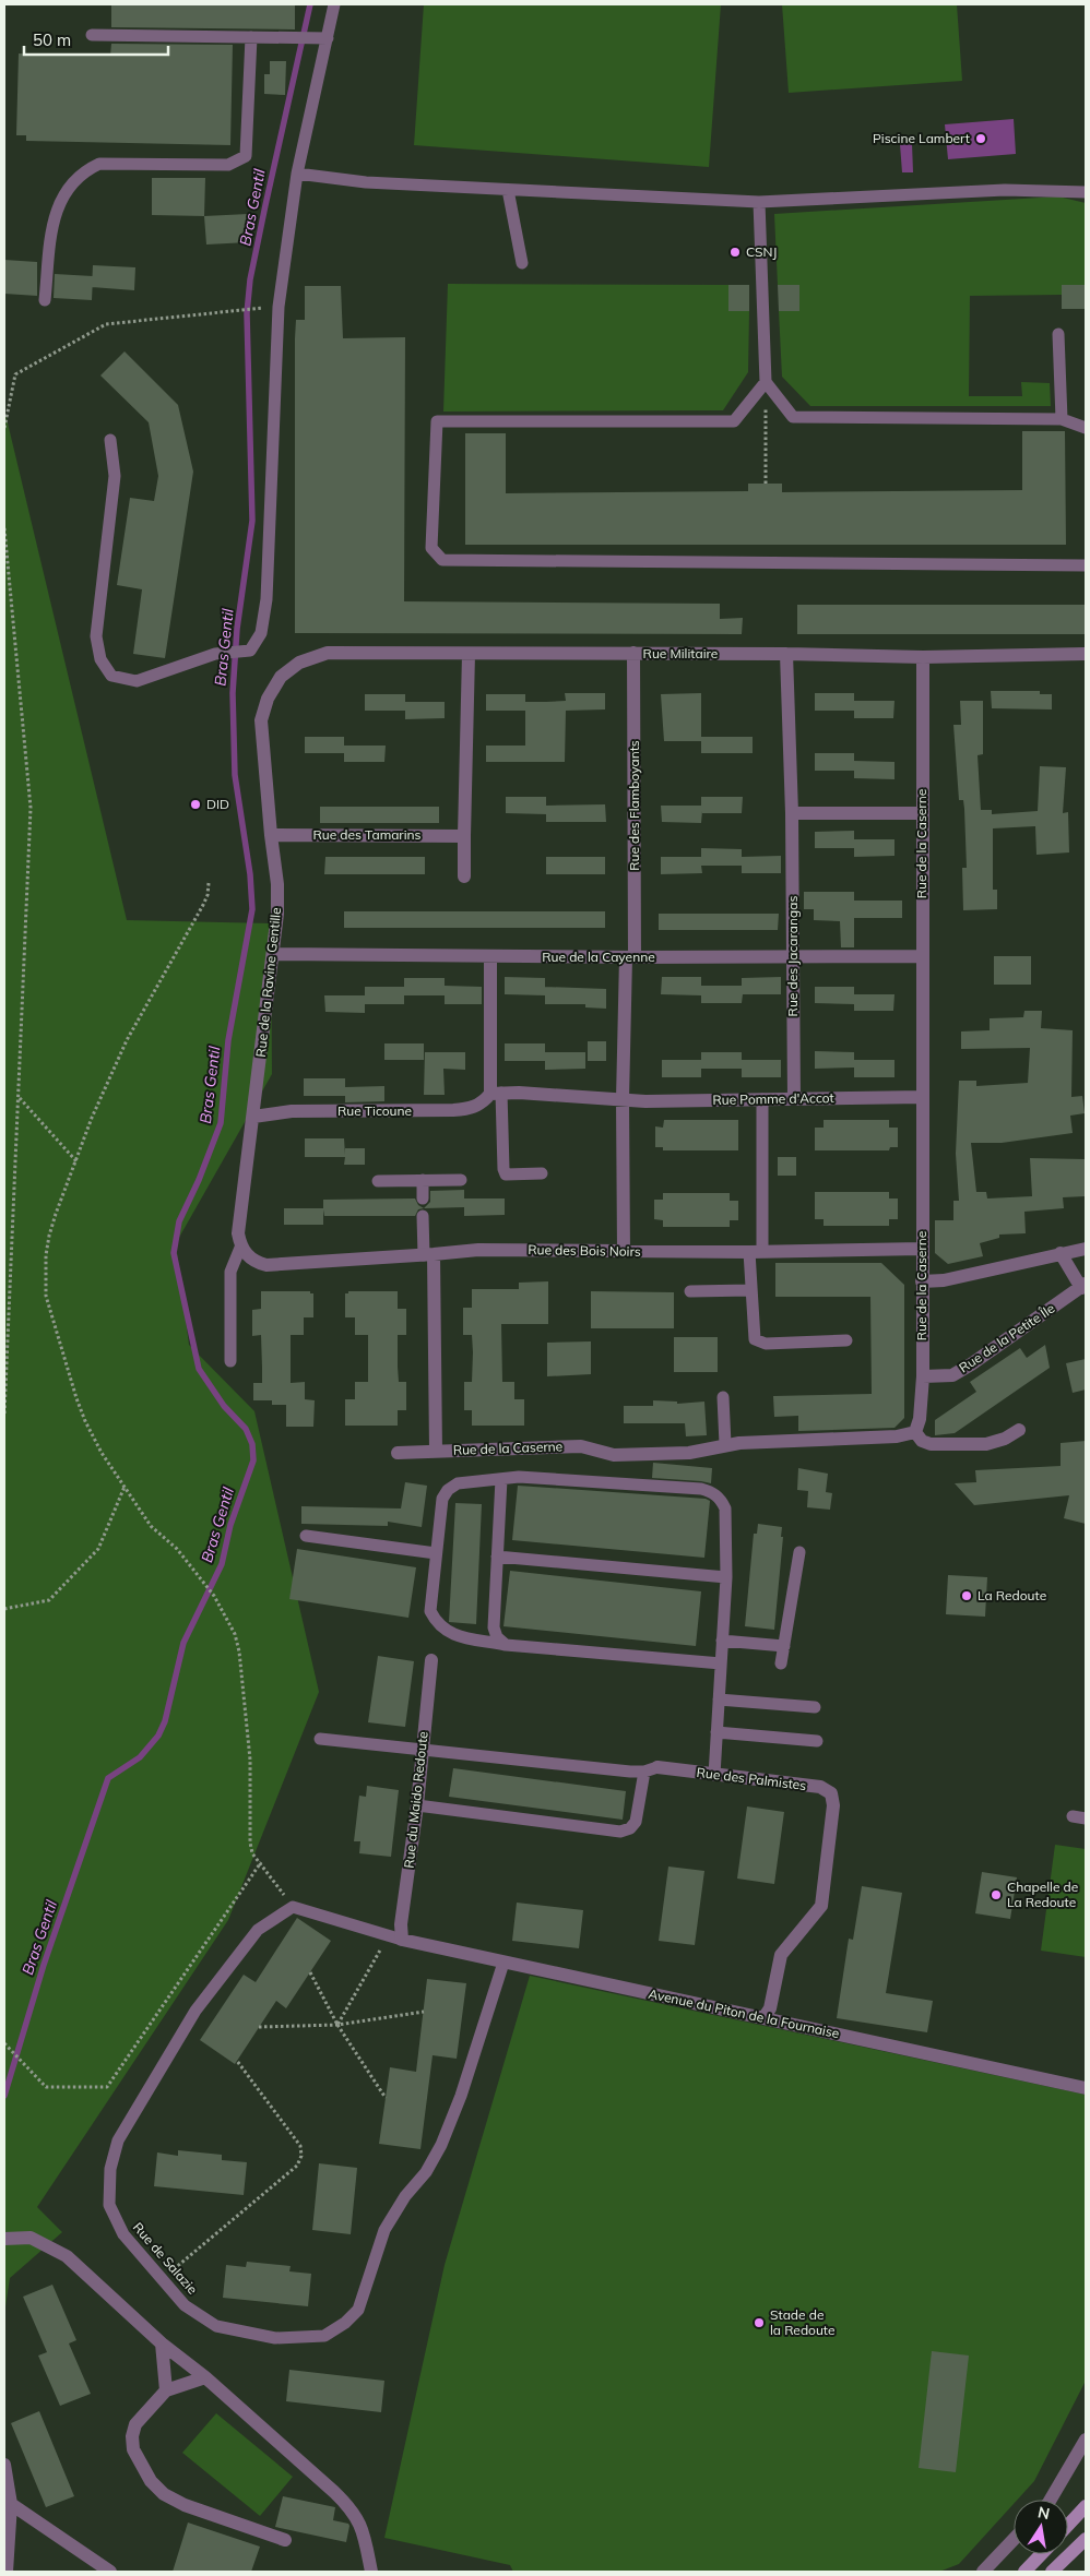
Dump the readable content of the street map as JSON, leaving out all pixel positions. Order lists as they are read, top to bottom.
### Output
{
  "streets": {
    "street": [
      "Rue Militaire",
      "Rue des Flamboyants",
      "Rue des Tamarins",
      "Rue de la Caserne",
      "Rue des Jacarangas",
      "Rue de la Cayenne",
      "Rue de la Ravine Gentille",
      "Rue Pomme d'Accot",
      "Rue Ticoune",
      "Rue des Bois Noirs",
      "Rue de la Petite Île",
      "Rue des Palmistes",
      "Rue du Maido Redoute",
      "Avenue du Piton de la Fournaise"
    ],
    "lane": ["Rue de Salazie"]
  },
  "crossings": [
    ["Rue Militaire", "Rue des Flamboyants"],
    ["Rue Militaire", "Rue de la Caserne"],
    ["Rue Militaire", "Rue des Jacarangas"],
    ["Rue Militaire", "Rue de la Ravine Gentille"],
    ["Rue des Flamboyants", "Rue de la Cayenne"],
    ["Rue des Flamboyants", "Rue Pomme d'Accot"],
    ["Rue des Flamboyants", "Rue des Bois Noirs"],
    ["Rue des Tamarins", "Rue de la Ravine Gentille"],
    ["Rue de la Caserne", "Rue de la Cayenne"],
    ["Rue de la Caserne", "Rue Pomme d'Accot"],
    ["Rue de la Caserne", "Rue des Bois Noirs"],
    ["Rue de la Caserne", "Rue de la Petite Île"],
    ["Rue des Jacarangas", "Rue de la Cayenne"],
    ["Rue des Jacarangas", "Rue Pomme d'Accot"],
    ["Rue de la Cayenne", "Rue de la Ravine Gentille"],
    ["Rue de la Ravine Gentille", "Rue Ticoune"],
    ["Rue de la Ravine Gentille", "Rue des Bois Noirs"],
    ["Rue des Palmistes", "Avenue du Piton de la Fournaise"],
    ["Rue du Maido Redoute", "Avenue du Piton de la Fournaise"],
    ["Avenue du Piton de la Fournaise", "Rue de Salazie"]
  ],
  "water": ["Bras Gentil"],
  "places": [
    "Piscine Lambert",
    "CSNJ",
    "DID",
    "La Redoute",
    "Chapelle de La Redoute",
    "Stade de la Redoute"
  ],
  "scale_bar": "50 m",
  "north": "top"
}
